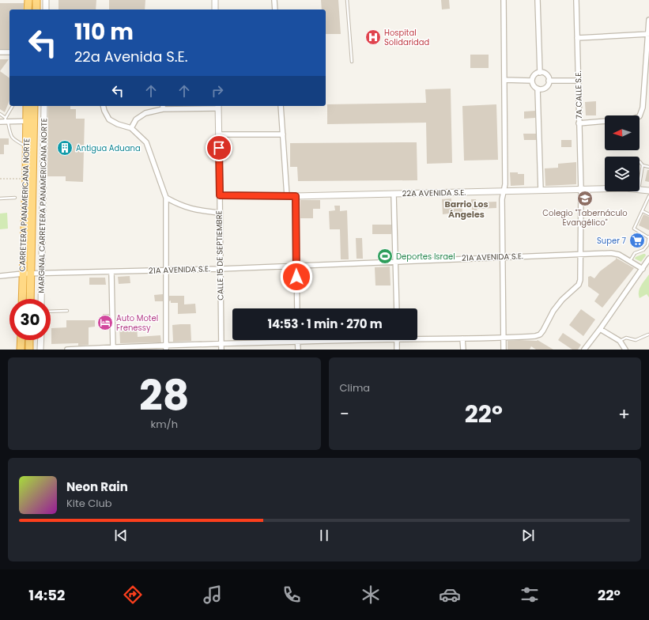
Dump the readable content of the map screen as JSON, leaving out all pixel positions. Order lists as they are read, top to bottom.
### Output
{
  "streets": {
    "highway": ["CARRETERA PANAMERICANA NORTE"],
    "street": [
      "7A CALLE S.E.",
      "22A AVENIDA S.E.",
      "MARGINAL CARRETERA PANAMERICANA NORTE",
      "CALLE 15 DE SEPTIEMBRE",
      "21A AVENIDA S.E."
    ]
  },
  "crossings": [
    ["7A CALLE S.E.", "22A AVENIDA S.E."],
    ["7A CALLE S.E.", "21A AVENIDA S.E."],
    ["22A AVENIDA S.E.", "CALLE 15 DE SEPTIEMBRE"],
    ["CARRETERA PANAMERICANA NORTE", "21A AVENIDA S.E."],
    ["MARGINAL CARRETERA PANAMERICANA NORTE", "21A AVENIDA S.E."],
    ["CALLE 15 DE SEPTIEMBRE", "21A AVENIDA S.E."]
  ],
  "districts": ["Barrio Los Ángeles"],
  "places": {
    "hospital": ["Hospital Solidaridad"],
    "building": ["Antigua Aduana"],
    "school or university": ["Colegio \"Tabernáculo Evangélico\""],
    "supermarket": ["Super 7"],
    "sports": ["Deportes Israel"],
    "hotel": ["Auto Motel Frenessy"]
  },
  "north": "left",
  "page": {
    "turn": ["110 m", "22a Avenida S.E."],
    "limit": "30",
    "trip": "14:53 · 1 min · 270 m",
    "tile": [
      ["28", "km/h"],
      "Clima"
    ],
    "heat": ["−", "22°", "+"],
    "song": ["Neon Rain", "Kite Club"],
    "tabs": ["14:52", "22°"]
  }
}
